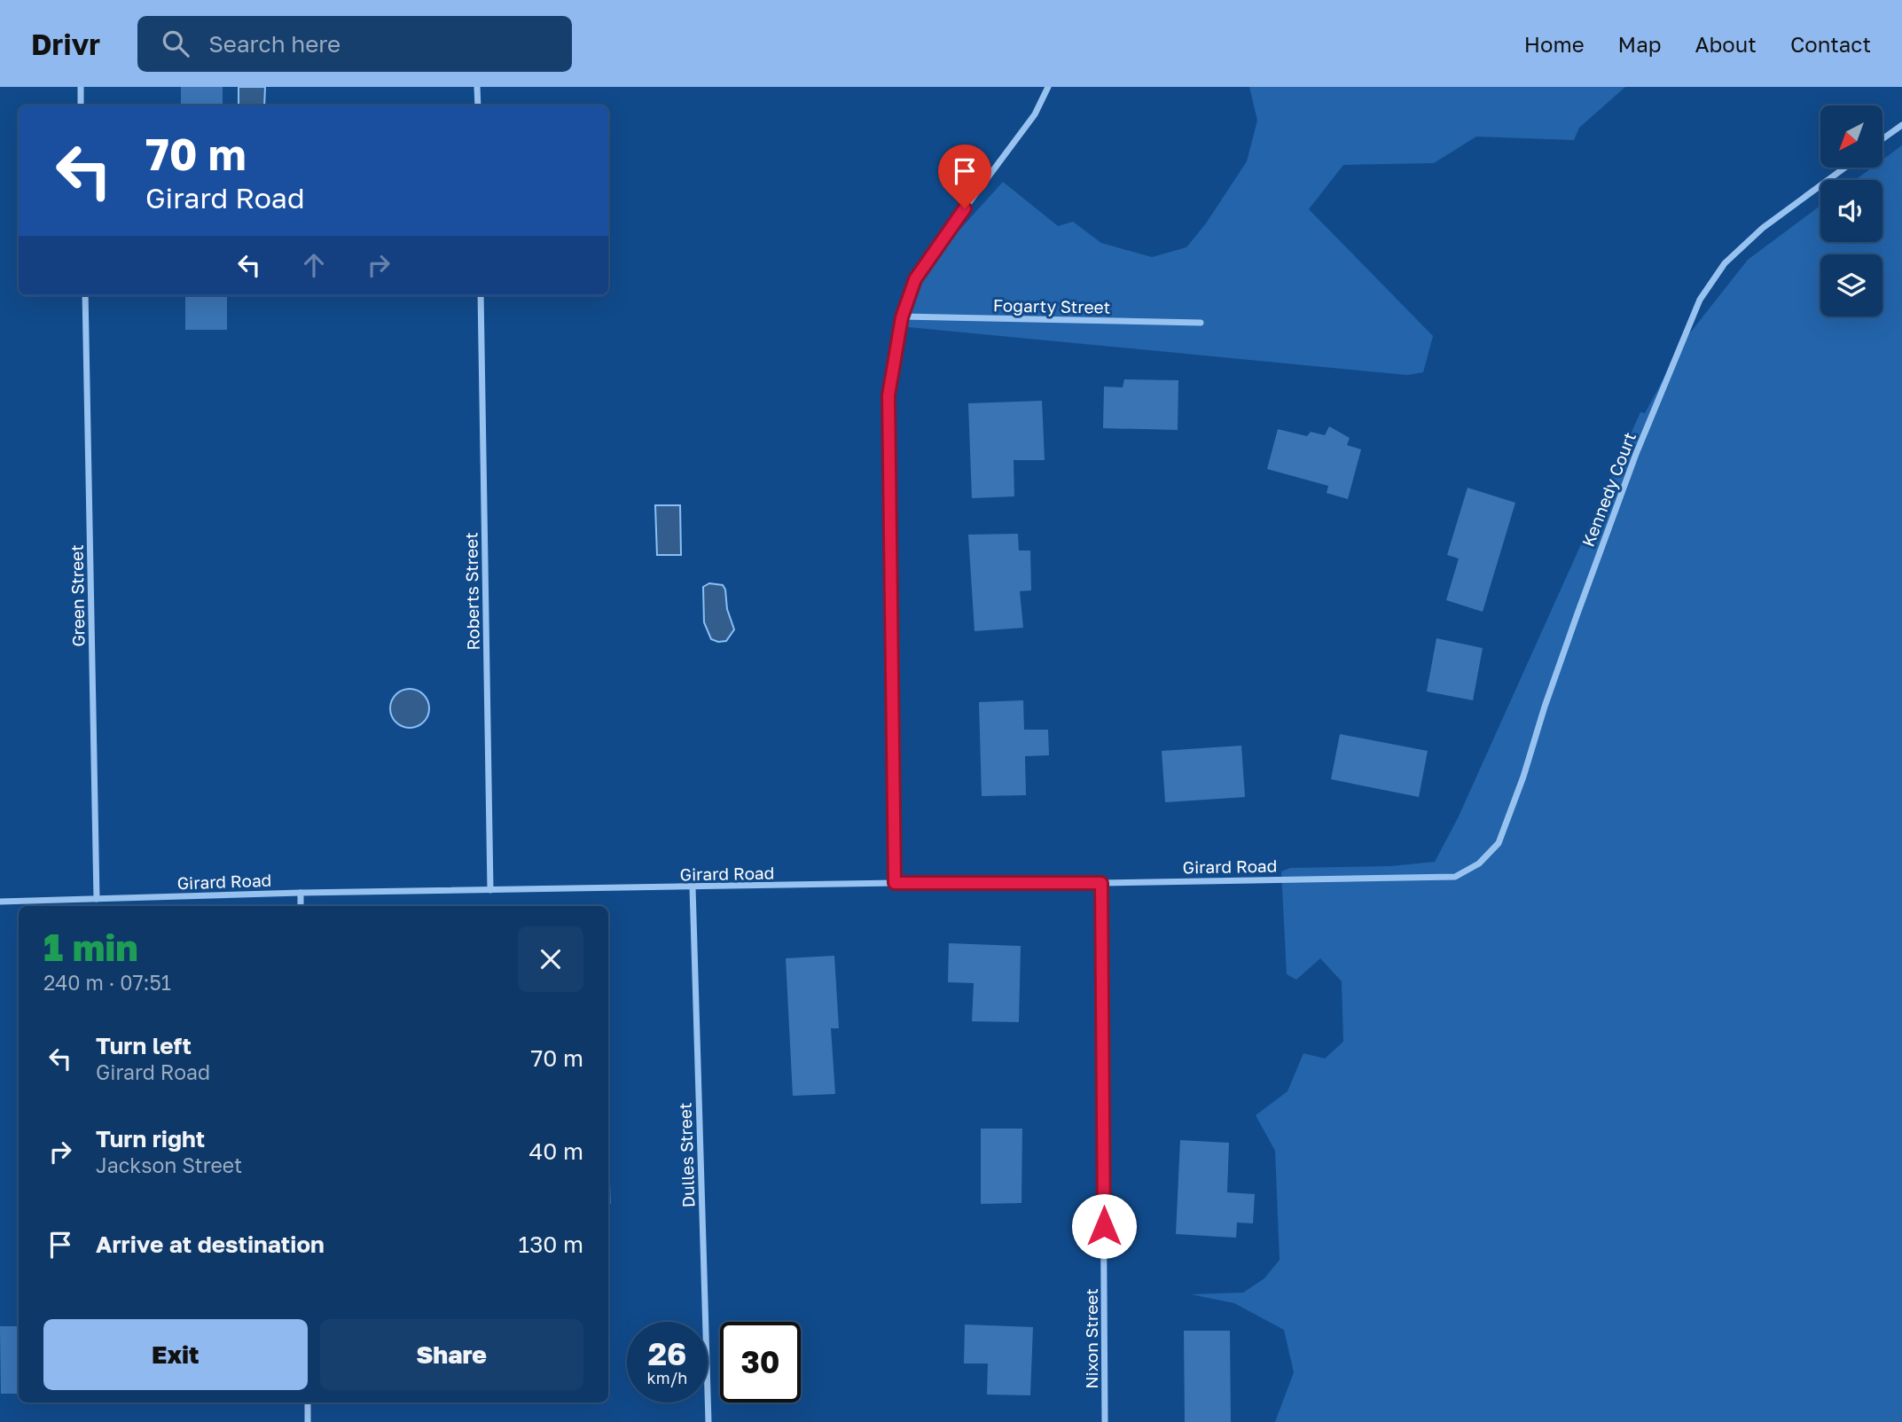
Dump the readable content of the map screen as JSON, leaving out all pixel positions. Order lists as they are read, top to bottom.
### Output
{
  "streets": {
    "street": [
      "Fogarty Street",
      "Kennedy Court",
      "Roberts Street",
      "Green Street",
      "Girard Road",
      "Dulles Street",
      "Nixon Street"
    ]
  },
  "crossings": [
    ["Kennedy Court", "Girard Road"],
    ["Roberts Street", "Girard Road"],
    ["Green Street", "Girard Road"],
    ["Girard Road", "Dulles Street"],
    ["Girard Road", "Nixon Street"]
  ],
  "north": "bottom left",
  "page": {
    "header": "Drivr",
    "search": "Search here",
    "nav": [
      "Home",
      "Map",
      "About",
      "Contact"
    ],
    "turn": ["70 m", "Girard Road"],
    "heading": ["1 min", "240 m · 07:51"],
    "list": [
      {
        "name": "Turn left",
        "note": "Girard Road",
        "value": "70 m"
      },
      {
        "name": "Turn right",
        "note": "Jackson Street",
        "value": "40 m"
      },
      {
        "name": "Arrive at destination",
        "value": "130 m"
      }
    ],
    "buttons": ["Exit", "Share"],
    "speed": "26 km/h",
    "limit": "30"
  }
}
